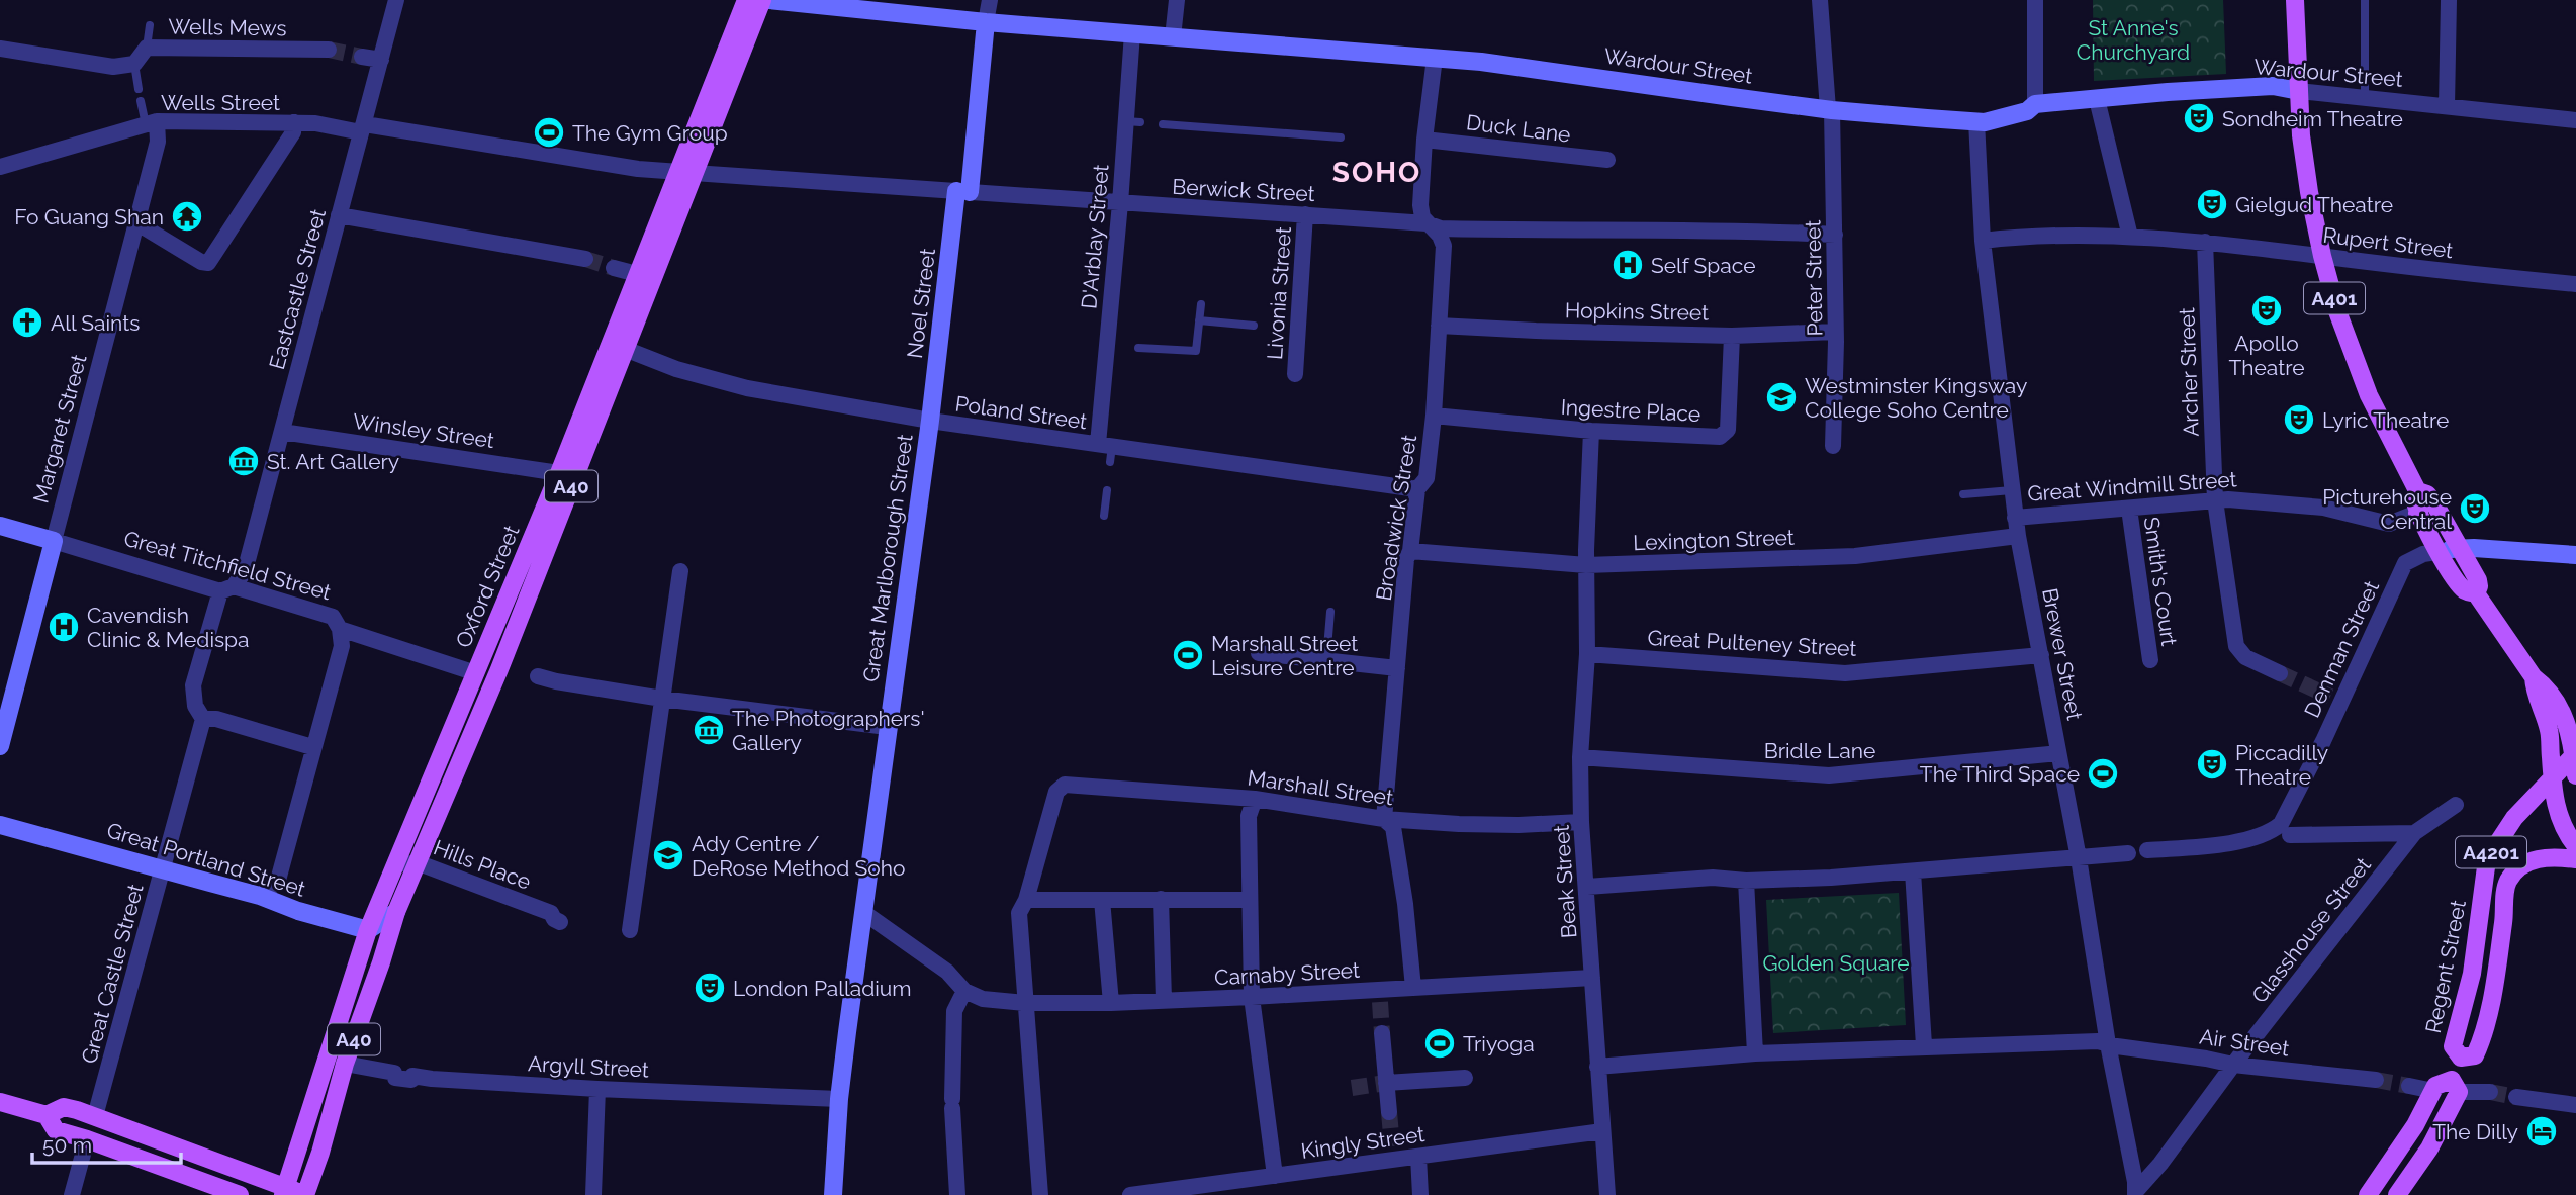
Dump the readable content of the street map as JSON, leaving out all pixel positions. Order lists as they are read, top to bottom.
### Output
{
  "streets": {
    "main road": [
      "A401",
      "A40",
      "Oxford Street",
      "A4201",
      "Regent Street"
    ],
    "street": [
      "Wells Mews",
      "Wardour Street",
      "Wells Street",
      "Duck Lane",
      "Berwick Street",
      "D'Arblay Street",
      "Rupert Street",
      "Peter Street",
      "Eastcastle Street",
      "Livonia Street",
      "Noel Street",
      "Hopkins Street",
      "Archer Street",
      "Ingestre Place",
      "Poland Street",
      "Margaret Street",
      "Winsley Street",
      "Great Windmill Street",
      "Broadwick Street",
      "Lexington Street",
      "Great Marlborough Street",
      "Great Titchfield Street",
      "Smith's Court",
      "Great Pulteney Street",
      "Denman Street",
      "Brewer Street",
      "Bridle Lane",
      "Marshall Street",
      "Great Portland Street",
      "Hills Place",
      "Beak Street",
      "Glasshouse Street",
      "Great Castle Street",
      "Carnaby Street",
      "Air Street",
      "Argyll Street",
      "Kingly Street"
    ]
  },
  "crossings": [
    ["Wardour Street", "D'Arblay Street"],
    ["Wardour Street", "Peter Street"],
    ["Wardour Street", "A401"],
    ["Wardour Street", "Noel Street"],
    ["Wardour Street", "Broadwick Street"],
    ["Wardour Street", "Brewer Street"],
    ["Wells Street", "Berwick Street"],
    ["Wells Street", "Eastcastle Street"],
    ["Wells Street", "Margaret Street"],
    ["Wells Street", "Oxford Street"],
    ["Duck Lane", "Broadwick Street"],
    ["Berwick Street", "D'Arblay Street"],
    ["Berwick Street", "Peter Street"],
    ["Berwick Street", "Livonia Street"],
    ["Berwick Street", "Noel Street"],
    ["Berwick Street", "Broadwick Street"],
    ["Berwick Street", "Oxford Street"],
    ["D'Arblay Street", "Poland Street"],
    ["Rupert Street", "A401"],
    ["Rupert Street", "Archer Street"],
    ["Rupert Street", "Brewer Street"],
    ["Peter Street", "Hopkins Street"],
    ["Eastcastle Street", "Winsley Street"],
    ["Eastcastle Street", "Great Titchfield Street"],
    ["Eastcastle Street", "Great Castle Street"],
    ["A401", "Great Windmill Street"],
    ["A401", "Denman Street"],
    ["A401", "Regent Street"],
    ["Noel Street", "Poland Street"],
    ["Noel Street", "Great Marlborough Street"],
    ["Hopkins Street", "Ingestre Place"],
    ["Hopkins Street", "Broadwick Street"],
    ["Archer Street", "Great Windmill Street"],
    ["Ingestre Place", "Broadwick Street"],
    ["Ingestre Place", "Beak Street"],
    ["Poland Street", "Broadwick Street"],
    ["Poland Street", "Great Marlborough Street"],
    ["Poland Street", "Oxford Street"],
    ["Margaret Street", "Great Titchfield Street"],
    ["Winsley Street", "Oxford Street"],
    ["Great Windmill Street", "Smith's Court"],
    ["Great Windmill Street", "Brewer Street"],
    ["Broadwick Street", "Lexington Street"],
    ["Broadwick Street", "Marshall Street"],
    ["Broadwick Street", "Carnaby Street"],
    ["Lexington Street", "Brewer Street"],
    ["Lexington Street", "Beak Street"],
    ["Great Marlborough Street", "Argyll Street"],
    ["Great Titchfield Street", "Oxford Street"],
    ["Oxford Street", "Great Portland Street"],
    ["Oxford Street", "Hills Place"],
    ["Oxford Street", "Argyll Street"],
    ["Great Pulteney Street", "Brewer Street"],
    ["Great Pulteney Street", "Beak Street"],
    ["Brewer Street", "Bridle Lane"],
    ["Brewer Street", "Glasshouse Street"],
    ["Brewer Street", "Air Street"],
    ["Bridle Lane", "Beak Street"],
    ["Marshall Street", "Beak Street"],
    ["Great Portland Street", "Great Castle Street"],
    ["Beak Street", "Carnaby Street"],
    ["Beak Street", "Kingly Street"],
    ["Glasshouse Street", "Air Street"]
  ],
  "districts": ["SOHO"],
  "parks": ["St Anne's Churchyard", "Golden Square"],
  "places": {
    "theatre": [
      "Sondheim Theatre",
      "Gielgud Theatre",
      "Apollo Theatre",
      "Lyric Theatre",
      "Picturehouse Central",
      "Piccadilly Theatre",
      "London Palladium"
    ],
    "sports": [
      "The Gym Group",
      "Marshall Street Leisure Centre",
      "The Third Space",
      "Triyoga"
    ],
    "temple": ["Fo Guang Shan"],
    "hospital": ["Self Space", "Cavendish Clinic & Medispa"],
    "church": ["All Saints"],
    "school or university": ["Westminster Kingsway College Soho Centre", "Ady Centre / DeRose Method Soho"],
    "museum": ["St. Art Gallery", "The Photographers' Gallery"],
    "hotel": ["The Dilly"]
  },
  "scale_bar": "50 m"
}
